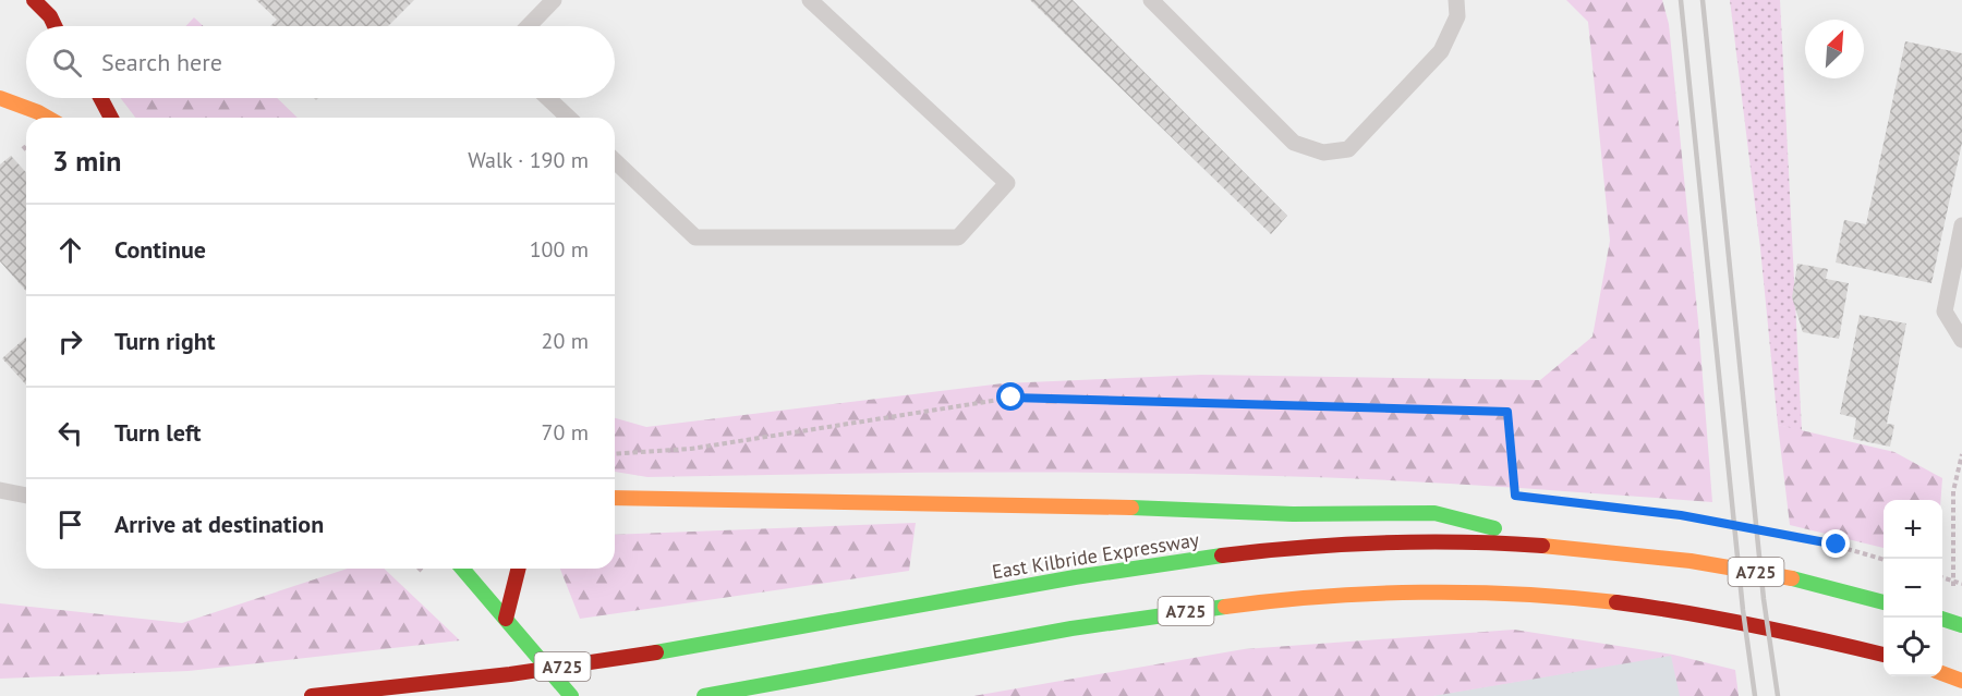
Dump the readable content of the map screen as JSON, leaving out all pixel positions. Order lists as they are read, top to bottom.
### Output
{
  "streets": {
    "main road": ["East Kilbride Expressway", "A725"]
  },
  "crossings": [
    ["East Kilbride Expressway", "A725"]
  ],
  "north": "top right",
  "page": {
    "search": "Search here",
    "heading": ["3 min", "Walk · 190 m"],
    "list": [
      ["Continue", "100 m"],
      ["Turn right", "20 m"],
      ["Turn left", "70 m"],
      "Arrive at destination"
    ],
    "map_buttons": ["+", "−"]
  }
}
